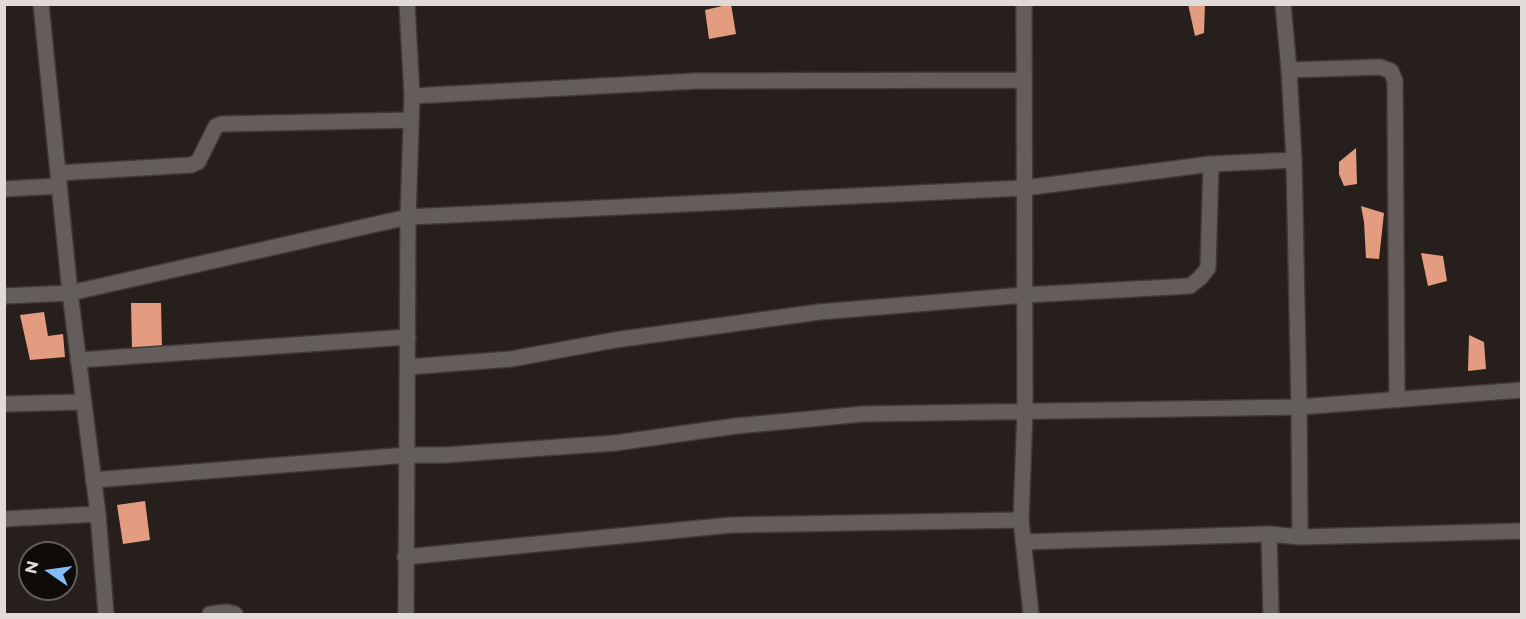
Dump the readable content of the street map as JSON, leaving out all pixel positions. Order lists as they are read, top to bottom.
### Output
{
  "north": "left"
}
